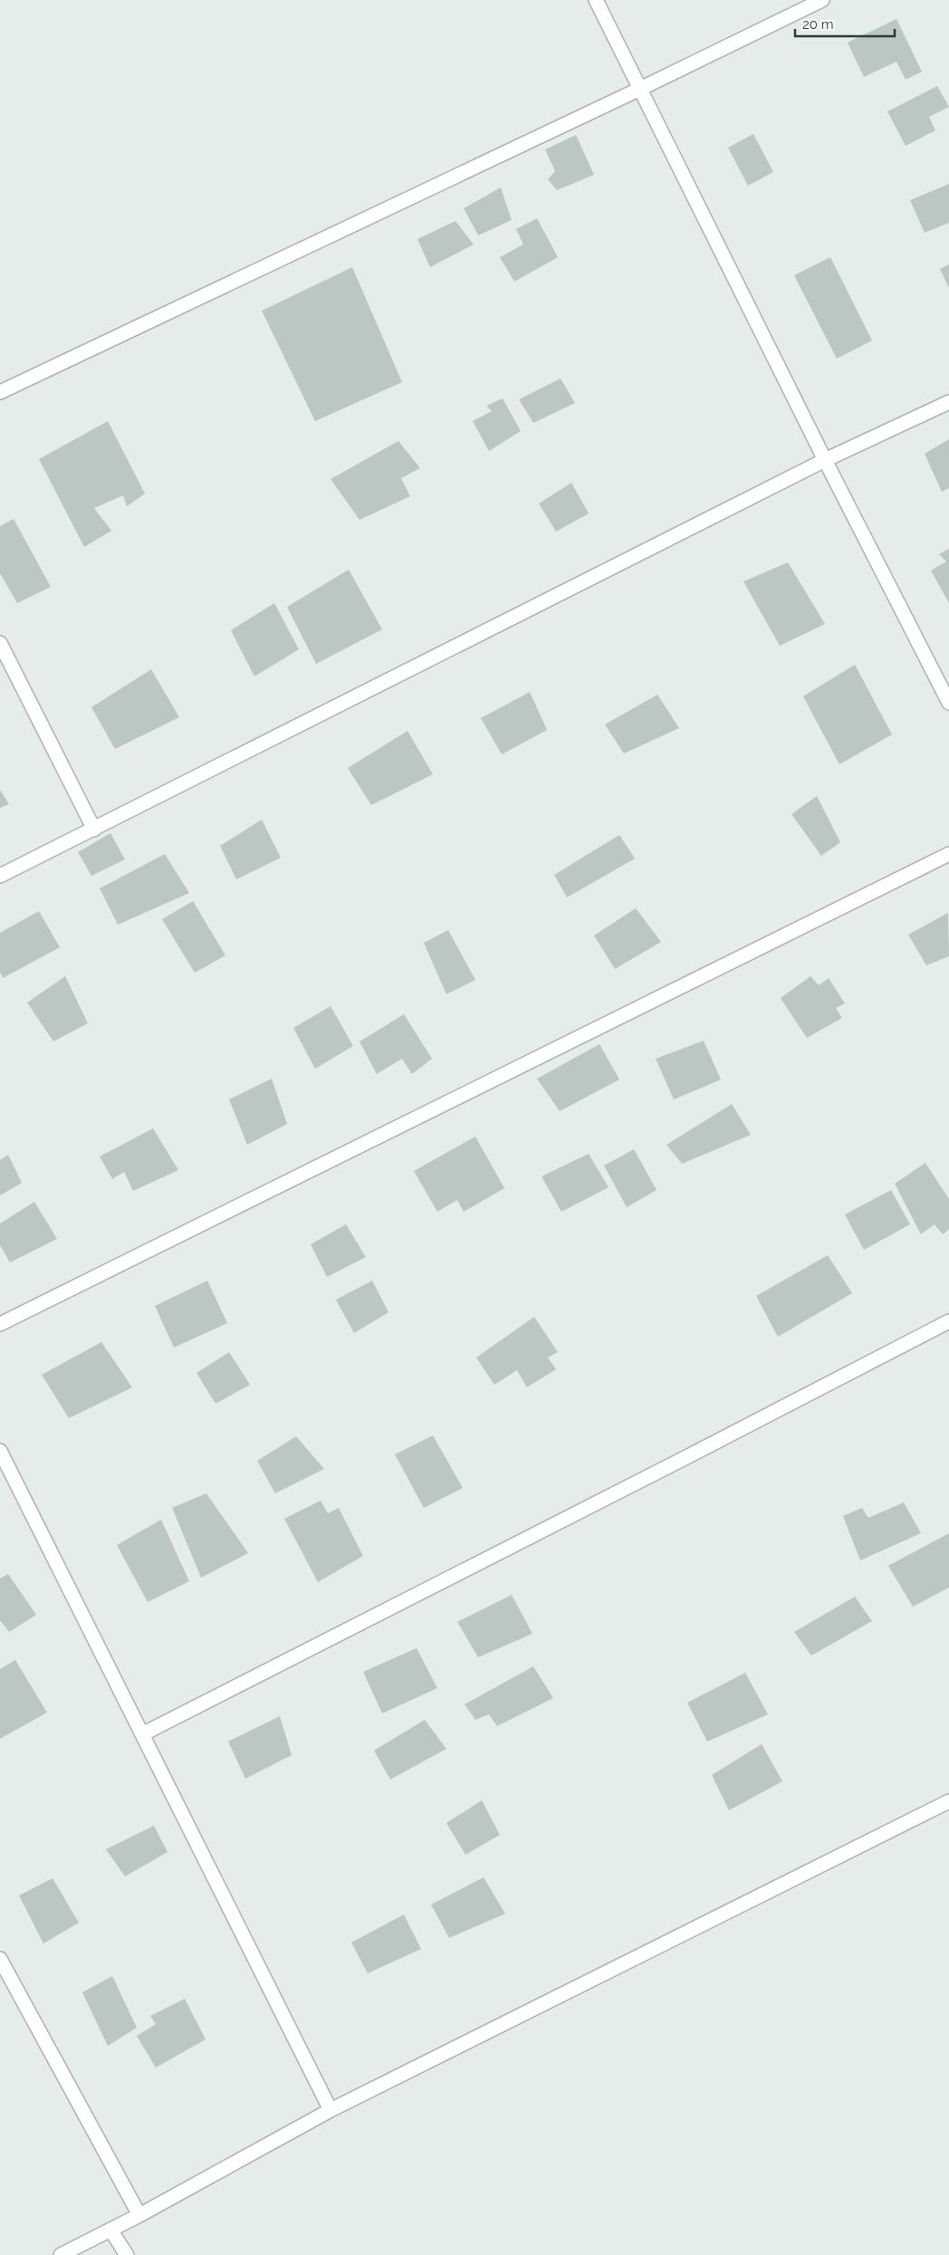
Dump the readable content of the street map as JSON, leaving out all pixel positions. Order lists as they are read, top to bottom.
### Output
{
  "scale_bar": "20 m"
}
